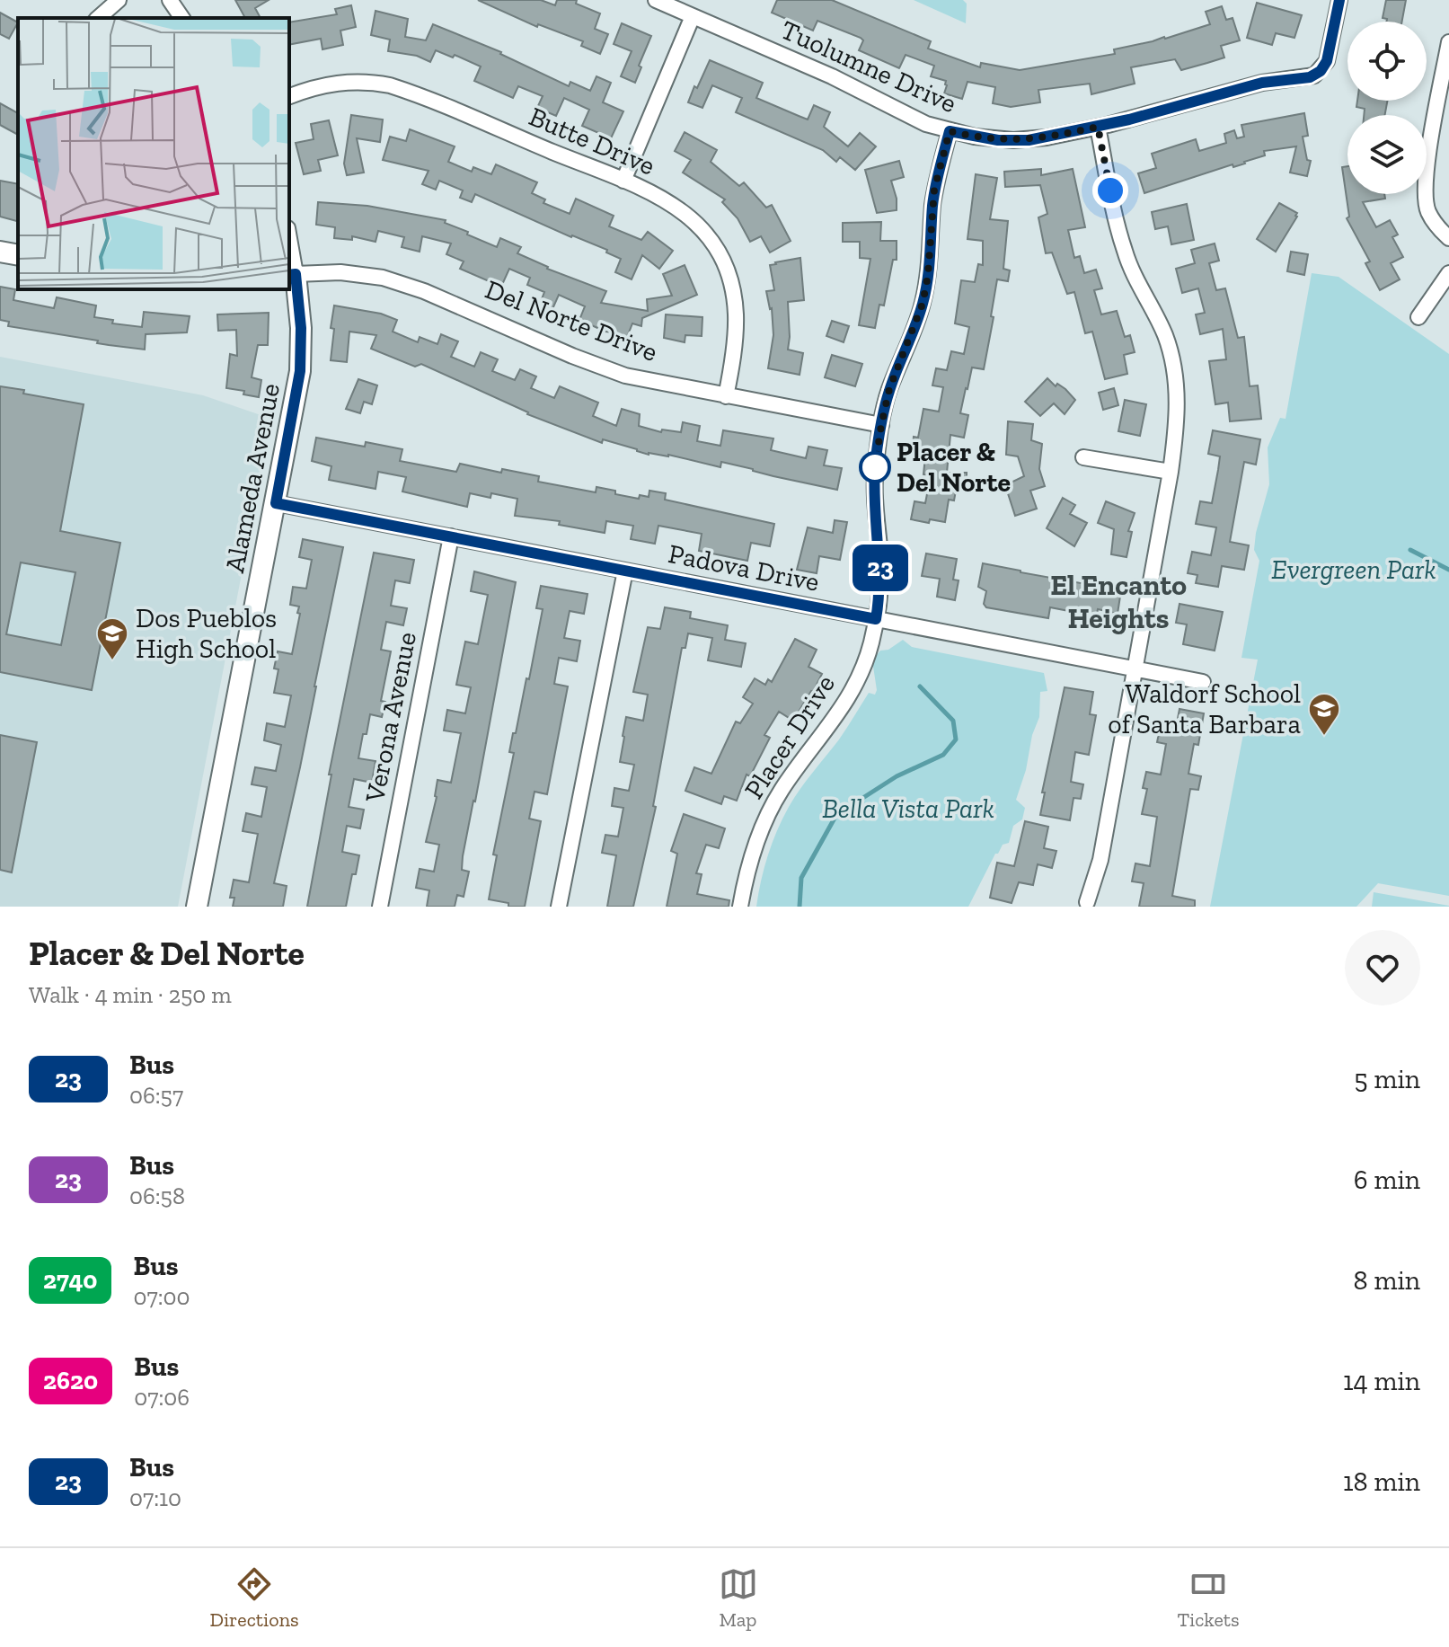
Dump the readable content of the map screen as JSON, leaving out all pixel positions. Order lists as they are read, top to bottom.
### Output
{
  "streets": {
    "street": [
      "Tuolumne Drive",
      "Butte Drive",
      "Del Norte Drive",
      "Alameda Avenue",
      "Padova Drive",
      "Verona Avenue",
      "Placer Drive"
    ]
  },
  "crossings": [
    ["Tuolumne Drive", "Placer Drive"],
    ["Butte Drive", "Del Norte Drive"],
    ["Del Norte Drive", "Alameda Avenue"],
    ["Del Norte Drive", "Placer Drive"],
    ["Alameda Avenue", "Padova Drive"],
    ["Padova Drive", "Verona Avenue"],
    ["Padova Drive", "Placer Drive"]
  ],
  "districts": ["El Encanto Heights"],
  "parks": ["Evergreen Park", "Bella Vista Park"],
  "places": {
    "other": ["Placer & Del Norte"],
    "school or university": ["Dos Pueblos High School", "Waldorf School of Santa Barbara"]
  },
  "lines": ["bus line 23"],
  "page": {
    "on_map": "23",
    "heading": ["Placer & Del Norte", "Walk · 4 min · 250 m"],
    "list": [
      {
        "mark": "23",
        "name": "Bus",
        "note": "06:57",
        "value": "5 min"
      },
      {
        "mark": "23",
        "name": "Bus",
        "note": "06:58",
        "value": "6 min"
      },
      {
        "mark": "2740",
        "name": "Bus",
        "note": "07:00",
        "value": "8 min"
      },
      {
        "mark": "2620",
        "name": "Bus",
        "note": "07:06",
        "value": "14 min"
      },
      {
        "mark": "23",
        "name": "Bus",
        "note": "07:10",
        "value": "18 min"
      }
    ],
    "tabs": ["Directions", "Map", "Tickets"]
  }
}
